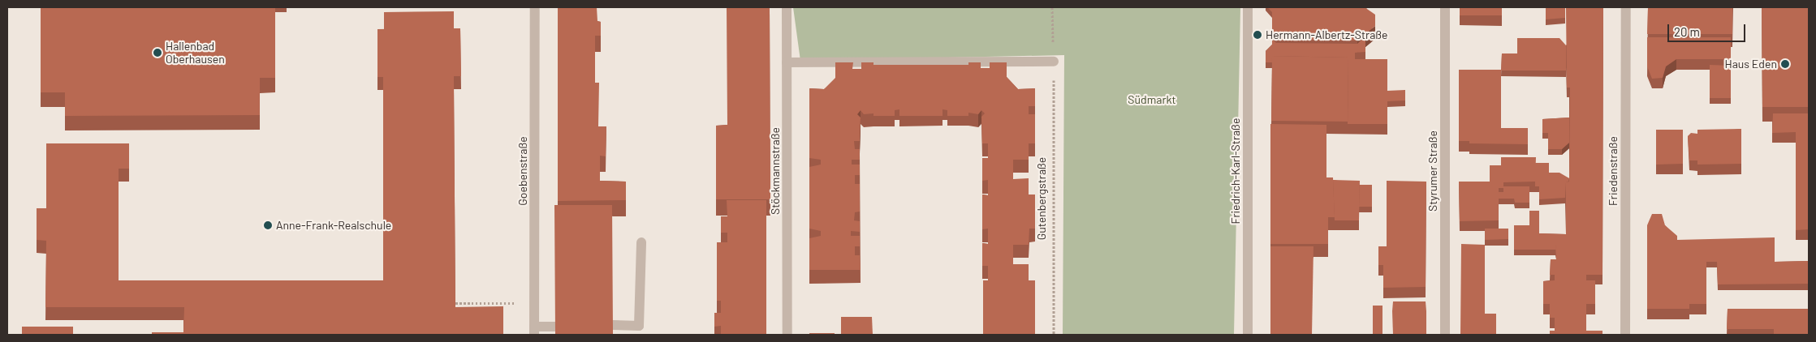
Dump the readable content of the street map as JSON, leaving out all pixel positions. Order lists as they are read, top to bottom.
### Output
{
  "streets": {
    "street": [
      "Goebenstraße",
      "Stöckmannstraße",
      "Friedrich-Karl-Straße",
      "Styrumer Straße",
      "Friedenstraße"
    ],
    "path": ["Gutenbergstraße"]
  },
  "parks": ["Südmarkt"],
  "places": [
    "Hermann-Albertz-Straße",
    "Hallenbad Oberhausen",
    "Haus Eden",
    "Anne-Frank-Realschule"
  ],
  "scale_bar": "20 m"
}
